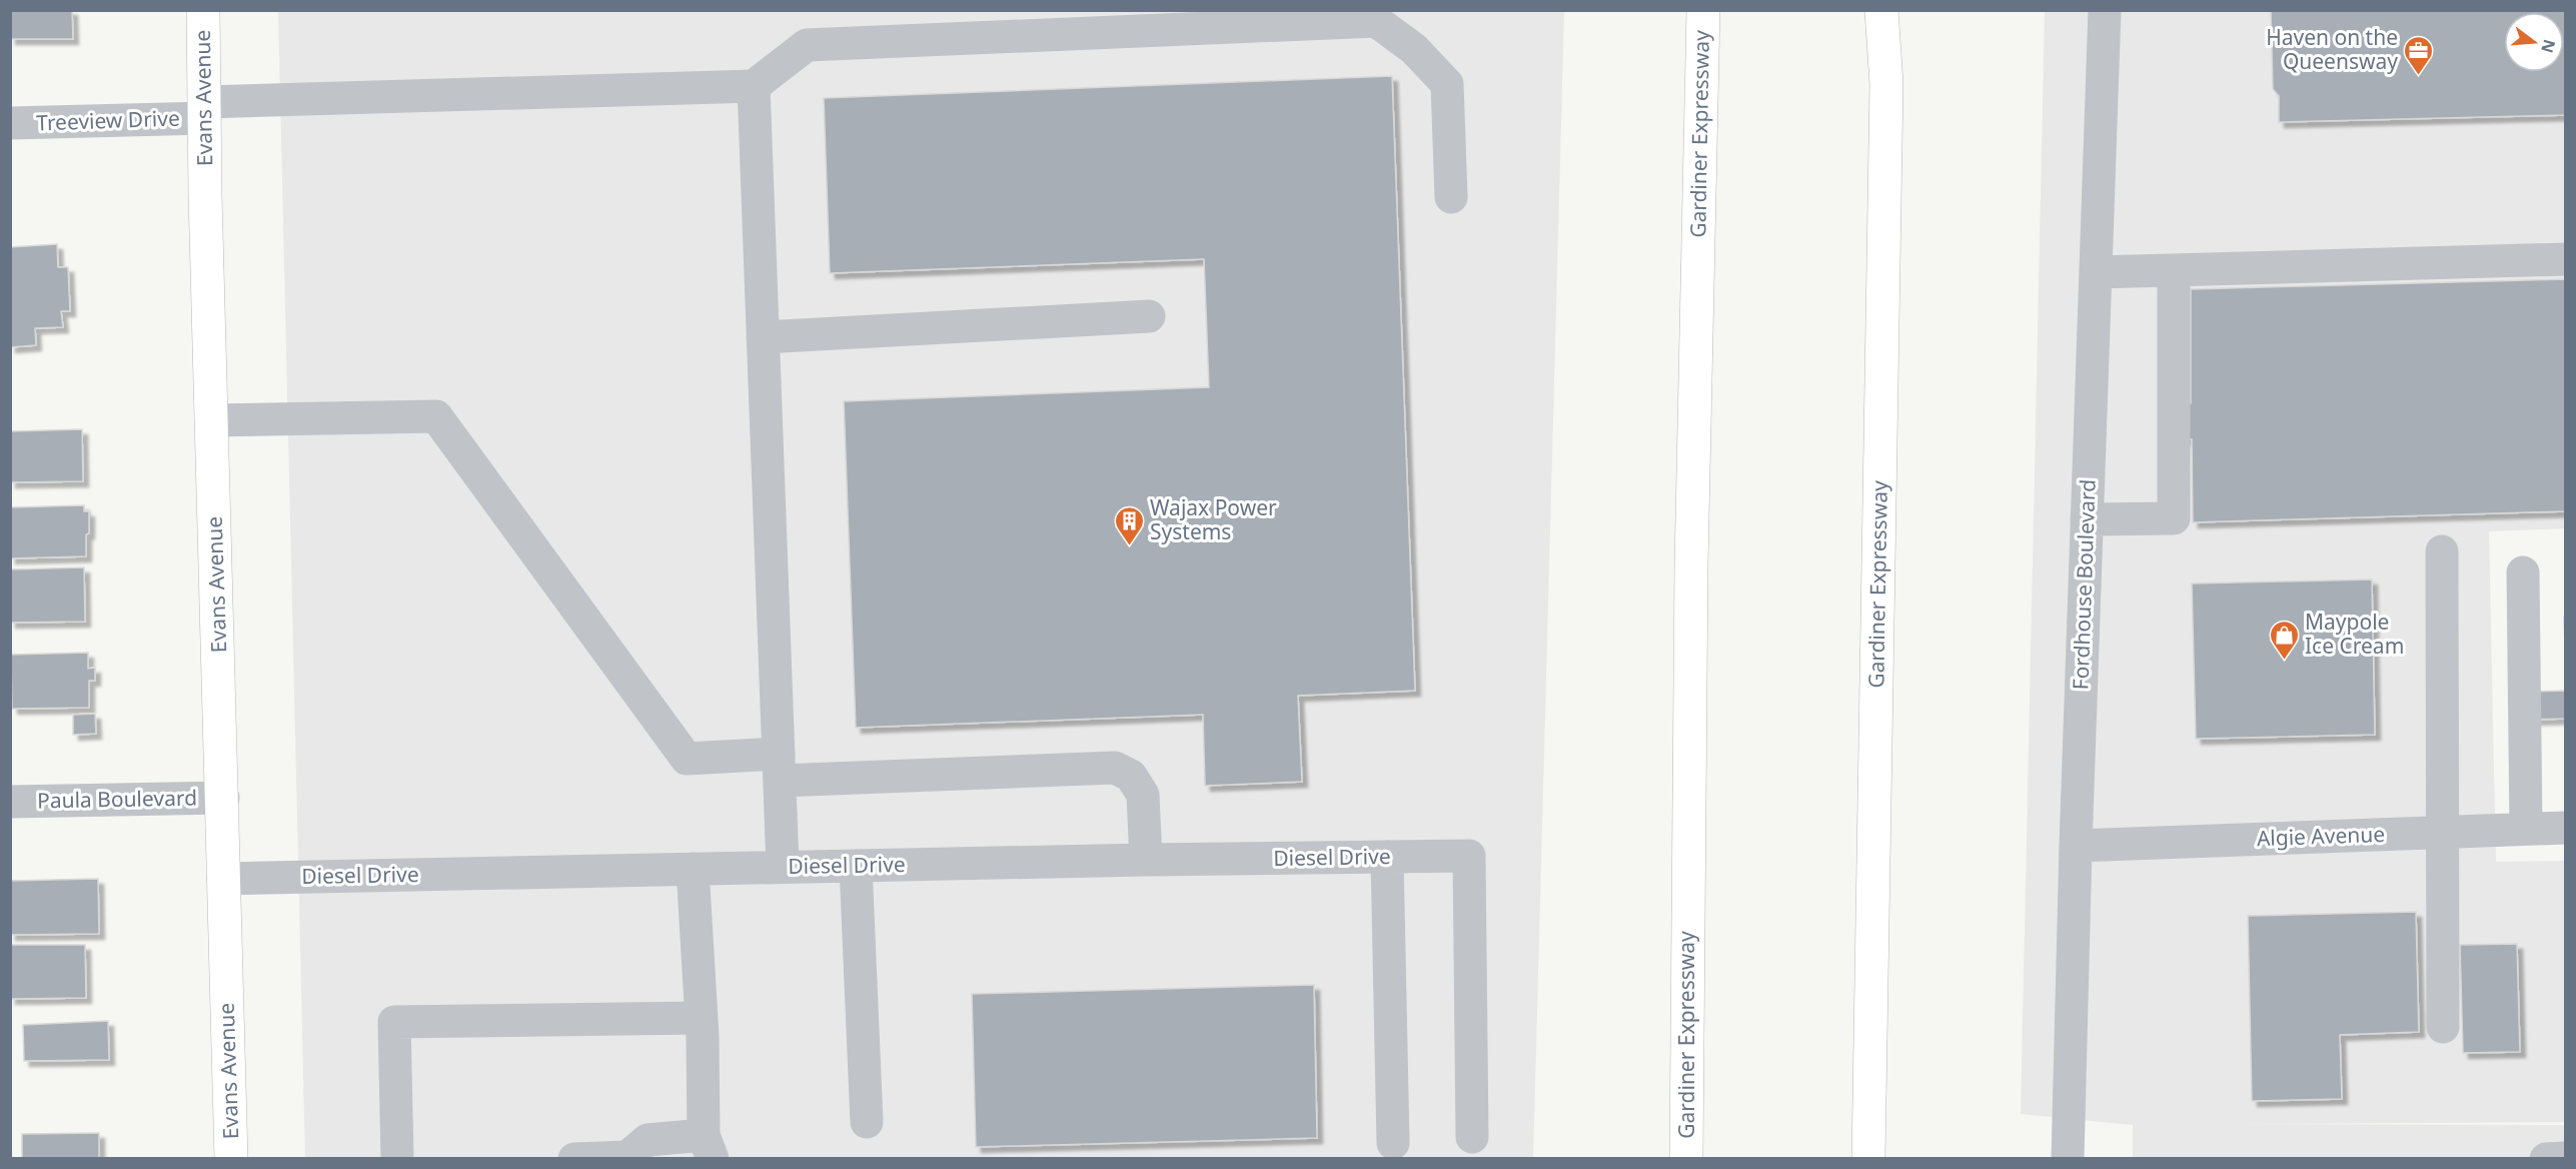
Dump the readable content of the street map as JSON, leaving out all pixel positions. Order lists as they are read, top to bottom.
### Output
{
  "streets": {
    "main road": ["Evans Avenue", "Gardiner Expressway"],
    "street": [
      "Treeview Drive",
      "Fordhouse Boulevard",
      "Paula Boulevard",
      "Algie Avenue",
      "Diesel Drive"
    ]
  },
  "crossings": [
    ["Evans Avenue", "Treeview Drive"],
    ["Evans Avenue", "Paula Boulevard"],
    ["Evans Avenue", "Diesel Drive"],
    ["Fordhouse Boulevard", "Algie Avenue"]
  ],
  "places": {
    "office": ["Haven on the Queensway"],
    "building": ["Wajax Power Systems"],
    "shop": ["Maypole Ice Cream"]
  },
  "north": "right"
}
